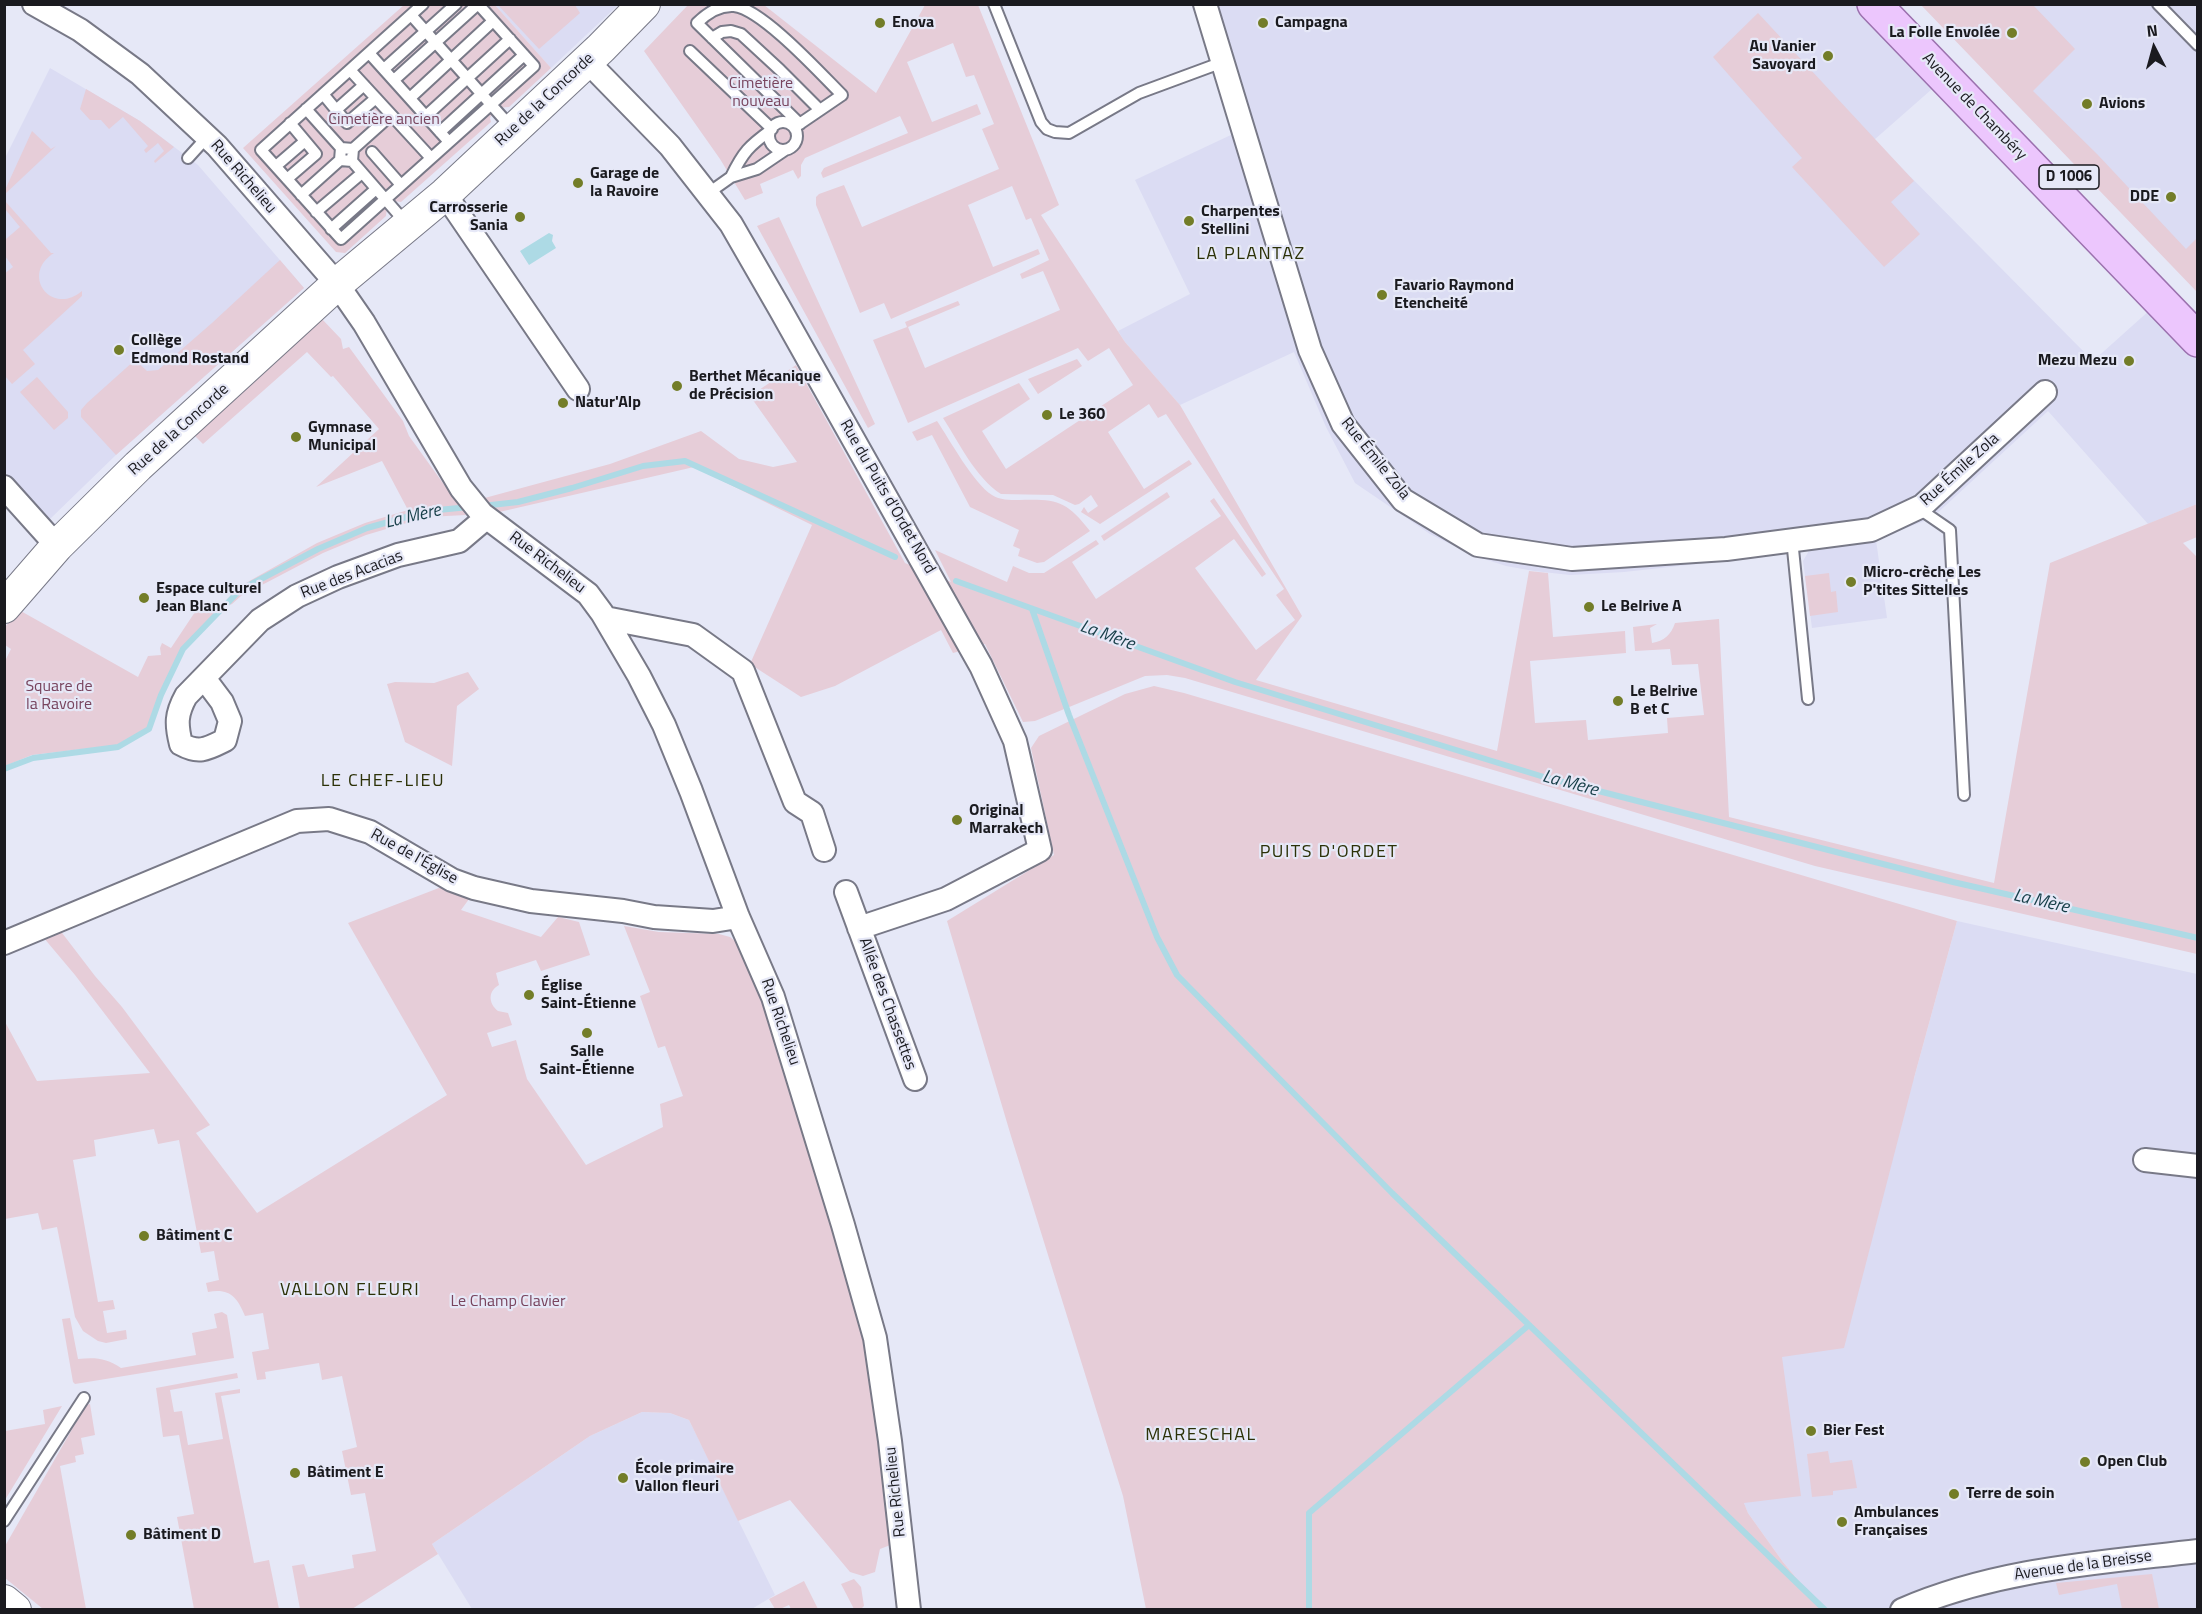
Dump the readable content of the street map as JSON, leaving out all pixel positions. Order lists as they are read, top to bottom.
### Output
{
  "streets": {
    "main road": ["Avenue de Chambéry", "D 1006"],
    "street": [
      "Rue de la Concorde",
      "Rue Richelieu",
      "Rue Émile Zola",
      "Rue du Puits d'Ordet Nord",
      "Rue des Acacias",
      "Rue de l'Église",
      "Allée des Chassettes",
      "Avenue de la Breisse"
    ]
  },
  "crossings": [
    ["Rue de la Concorde", "Rue Richelieu"],
    ["Rue de la Concorde", "Rue du Puits d'Ordet Nord"],
    ["Rue Richelieu", "Rue des Acacias"],
    ["Rue Richelieu", "Rue de l'Église"],
    ["Rue du Puits d'Ordet Nord", "Allée des Chassettes"]
  ],
  "districts": [
    "LA PLANTAZ",
    "LE CHEF-LIEU",
    "PUITS D'ORDET",
    "VALLON FLEURI",
    "MARESCHAL"
  ],
  "water": ["La Mère"],
  "parks": [
    "Cimetière nouveau",
    "Cimetière ancien",
    "Square de la Ravoire",
    "Le Champ Clavier"
  ],
  "places": [
    "Enova",
    "Campagna",
    "La Folle Envolée",
    "Au Vanier Savoyard",
    "Avions",
    "Garage de la Ravoire",
    "DDE",
    "Carrosserie Sania",
    "Charpentes Stellini",
    "Favario Raymond Etencheité",
    "Collège Edmond Rostand",
    "Mezu Mezu",
    "Berthet Mécanique de Précision",
    "Natur'Alp",
    "Le 360",
    "Gymnase Municipal",
    "Micro-crèche Les P'tites Sittelles",
    "Espace culturel Jean Blanc",
    "Le Belrive A",
    "Le Belrive B et C",
    "Original Marrakech",
    "Église Saint-Étienne",
    "Salle Saint-Étienne",
    "Bâtiment C",
    "Bier Fest",
    "Open Club",
    "Bâtiment E",
    "École primaire Vallon fleuri",
    "Terre de soin",
    "Ambulances Françaises",
    "Bâtiment D"
  ],
  "north": "top"
}
